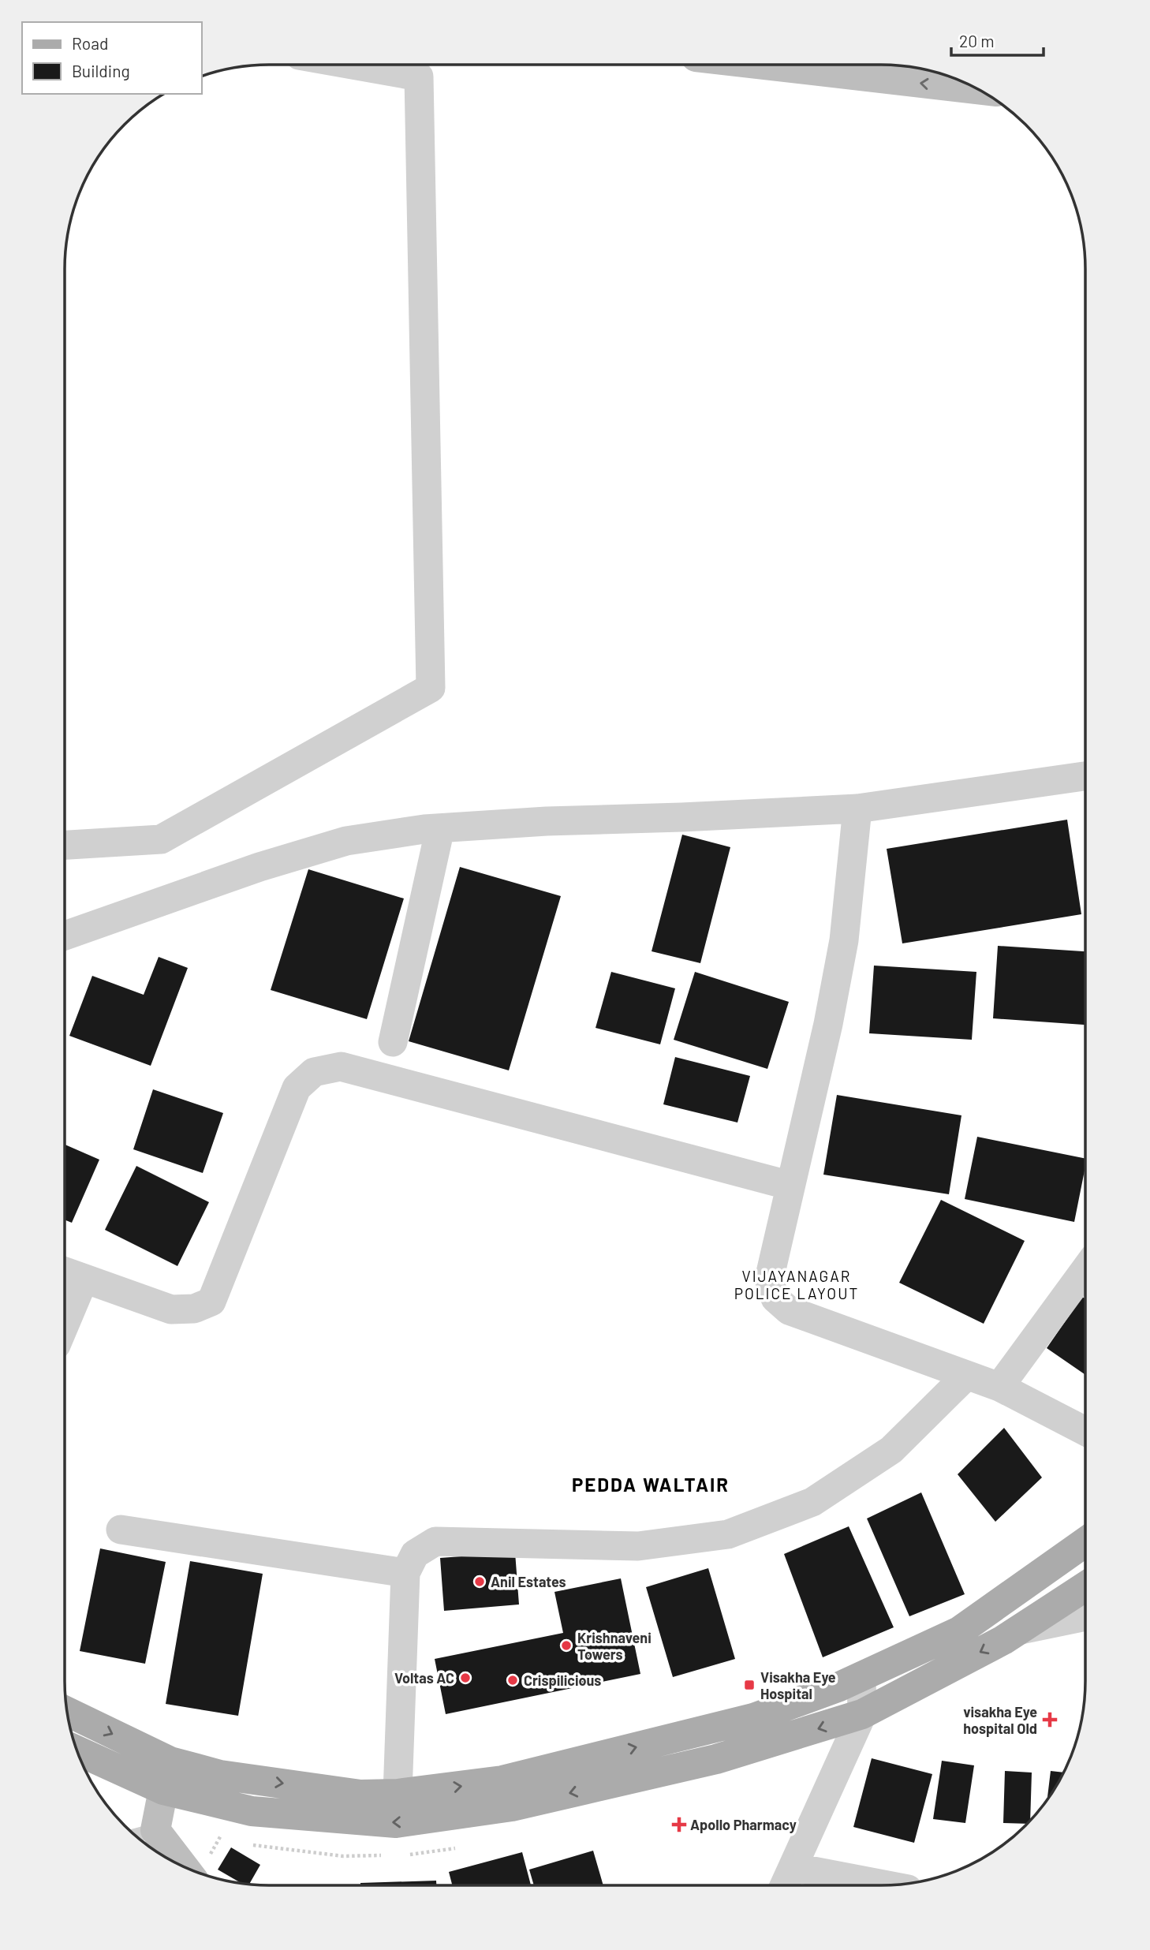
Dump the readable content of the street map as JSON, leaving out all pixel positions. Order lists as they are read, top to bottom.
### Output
{
  "districts": ["VIJAYANAGAR POLICE LAYOUT", "PEDDA WALTAIR"],
  "places": {
    "other": [
      "Anil Estates",
      "Krishnaveni Towers",
      "Voltas AC",
      "Crispilicious"
    ],
    "transit": ["Visakha Eye Hospital"],
    "health": ["visakha Eye hospital Old", "Apollo Pharmacy"]
  },
  "legend": ["Road", "Building"],
  "scale_bar": "20 m"
}
